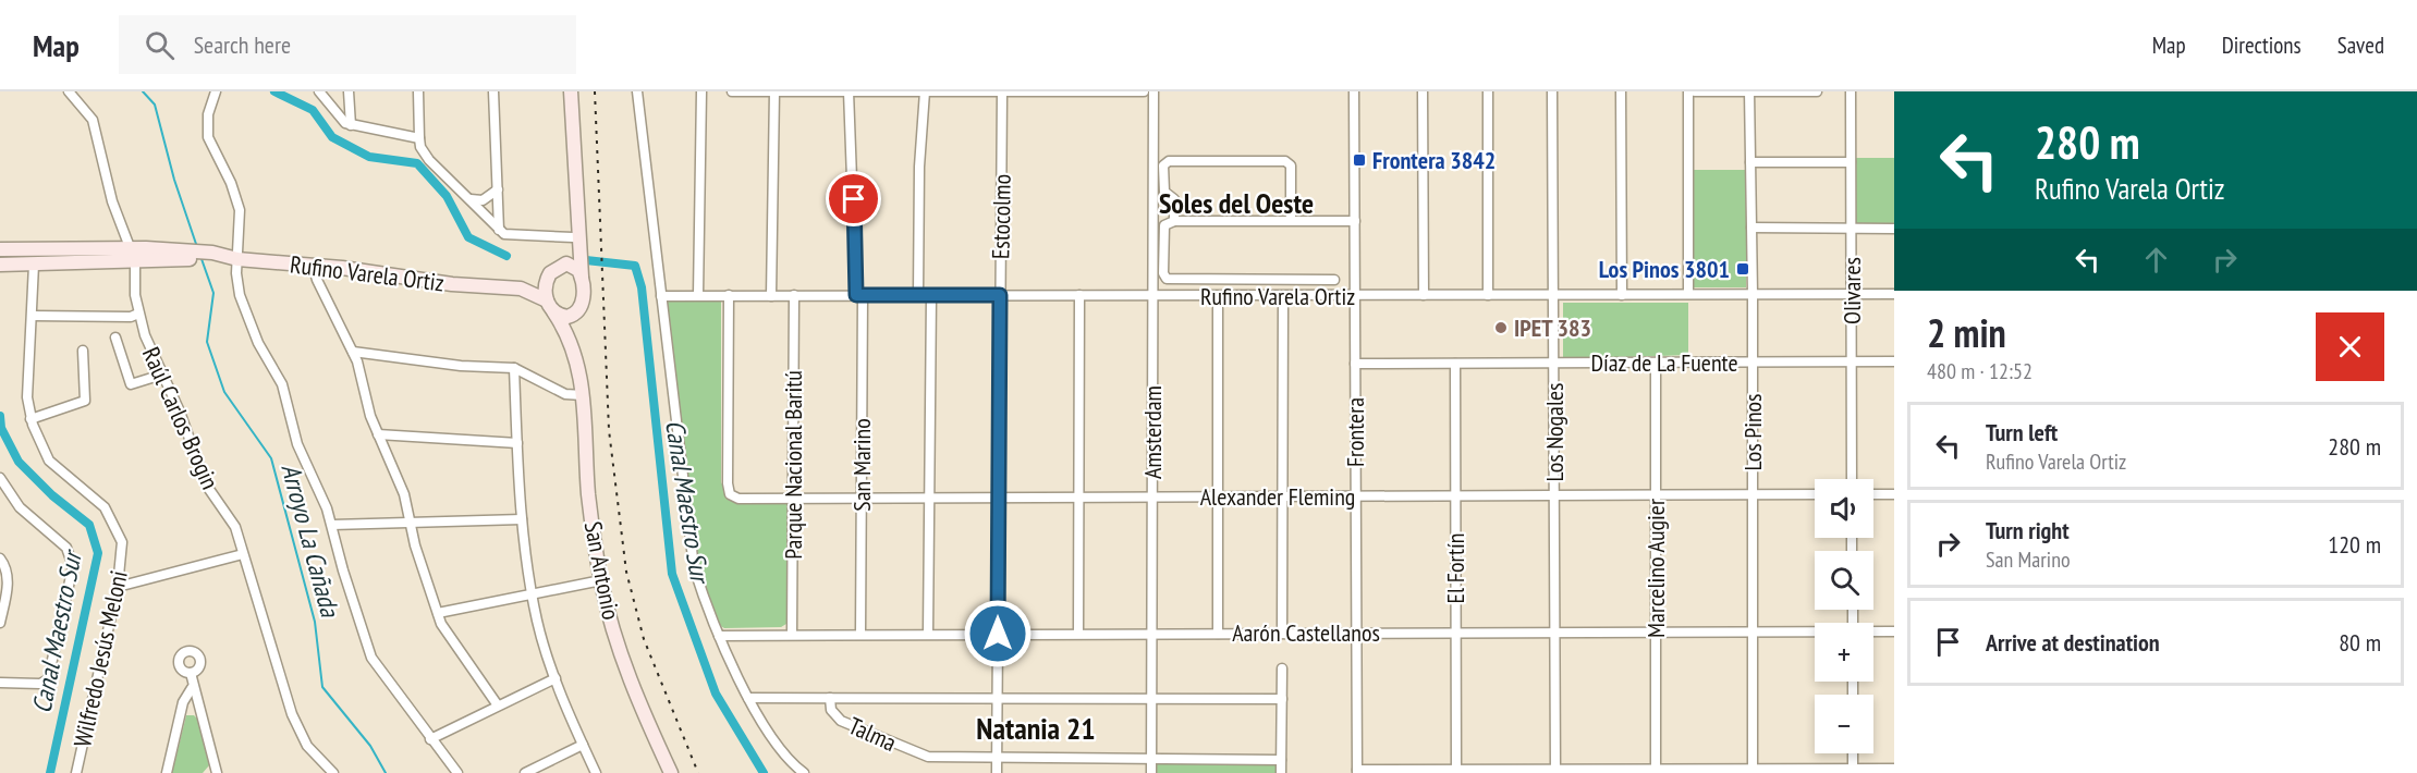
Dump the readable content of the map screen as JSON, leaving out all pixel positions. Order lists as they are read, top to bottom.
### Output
{
  "streets": {
    "main road": ["Rufino Varela Ortiz", "San Antonio"],
    "street": [
      "Estocolmo",
      "Olivares",
      "Díaz de La Fuente",
      "Raúl Carlos Brogin",
      "Amsterdam",
      "Frontera",
      "Los Nogales",
      "Los Pinos",
      "Parque Nacional Baritú",
      "San Marino",
      "Alexander Fleming",
      "El Fortín",
      "Marcelino Augier",
      "Aarón Castellanos",
      "Wilfredo Jesús Meloni",
      "Talma"
    ]
  },
  "crossings": [
    ["Estocolmo", "Rufino Varela Ortiz"],
    ["Estocolmo", "Alexander Fleming"],
    ["Estocolmo", "Aarón Castellanos"],
    ["Estocolmo", "Talma"],
    ["Rufino Varela Ortiz", "Olivares"],
    ["Rufino Varela Ortiz", "Raúl Carlos Brogin"],
    ["Rufino Varela Ortiz", "Amsterdam"],
    ["Rufino Varela Ortiz", "Frontera"],
    ["Rufino Varela Ortiz", "Los Nogales"],
    ["Rufino Varela Ortiz", "Los Pinos"],
    ["Rufino Varela Ortiz", "Parque Nacional Baritú"],
    ["Rufino Varela Ortiz", "San Marino"],
    ["Rufino Varela Ortiz", "Alexander Fleming"],
    ["Rufino Varela Ortiz", "San Antonio"],
    ["Olivares", "Díaz de La Fuente"],
    ["Díaz de La Fuente", "Frontera"],
    ["Díaz de La Fuente", "Los Nogales"],
    ["Díaz de La Fuente", "Los Pinos"],
    ["Díaz de La Fuente", "El Fortín"],
    ["Díaz de La Fuente", "Marcelino Augier"],
    ["Amsterdam", "Alexander Fleming"],
    ["Amsterdam", "Aarón Castellanos"],
    ["Amsterdam", "Talma"],
    ["Frontera", "Alexander Fleming"],
    ["Frontera", "Aarón Castellanos"],
    ["Los Nogales", "Alexander Fleming"],
    ["Los Nogales", "Aarón Castellanos"],
    ["Los Pinos", "Alexander Fleming"],
    ["Los Pinos", "Aarón Castellanos"],
    ["Parque Nacional Baritú", "Alexander Fleming"],
    ["Parque Nacional Baritú", "Aarón Castellanos"],
    ["San Marino", "Alexander Fleming"],
    ["San Marino", "Aarón Castellanos"],
    ["Alexander Fleming", "El Fortín"],
    ["Alexander Fleming", "Marcelino Augier"],
    ["El Fortín", "Aarón Castellanos"],
    ["Marcelino Augier", "Aarón Castellanos"]
  ],
  "districts": ["Soles del Oeste", "Natania 21"],
  "water": ["Canal Maestro Sur", "Arroyo La Cañada"],
  "places": {
    "transit": ["Frontera 3842", "Los Pinos 3801"],
    "other": ["IPET 383"]
  },
  "page": {
    "header": "Map",
    "search": "Search here",
    "nav": ["Map", "Directions", "Saved"],
    "turn": ["280 m", "Rufino Varela Ortiz"],
    "heading": ["2 min", "480 m · 12:52"],
    "list": [
      {
        "name": "Turn left",
        "note": "Rufino Varela Ortiz",
        "value": "280 m"
      },
      {
        "name": "Turn right",
        "note": "San Marino",
        "value": "120 m"
      },
      {
        "name": "Arrive at destination",
        "value": "80 m"
      }
    ],
    "map_buttons": ["+", "−"]
  }
}
